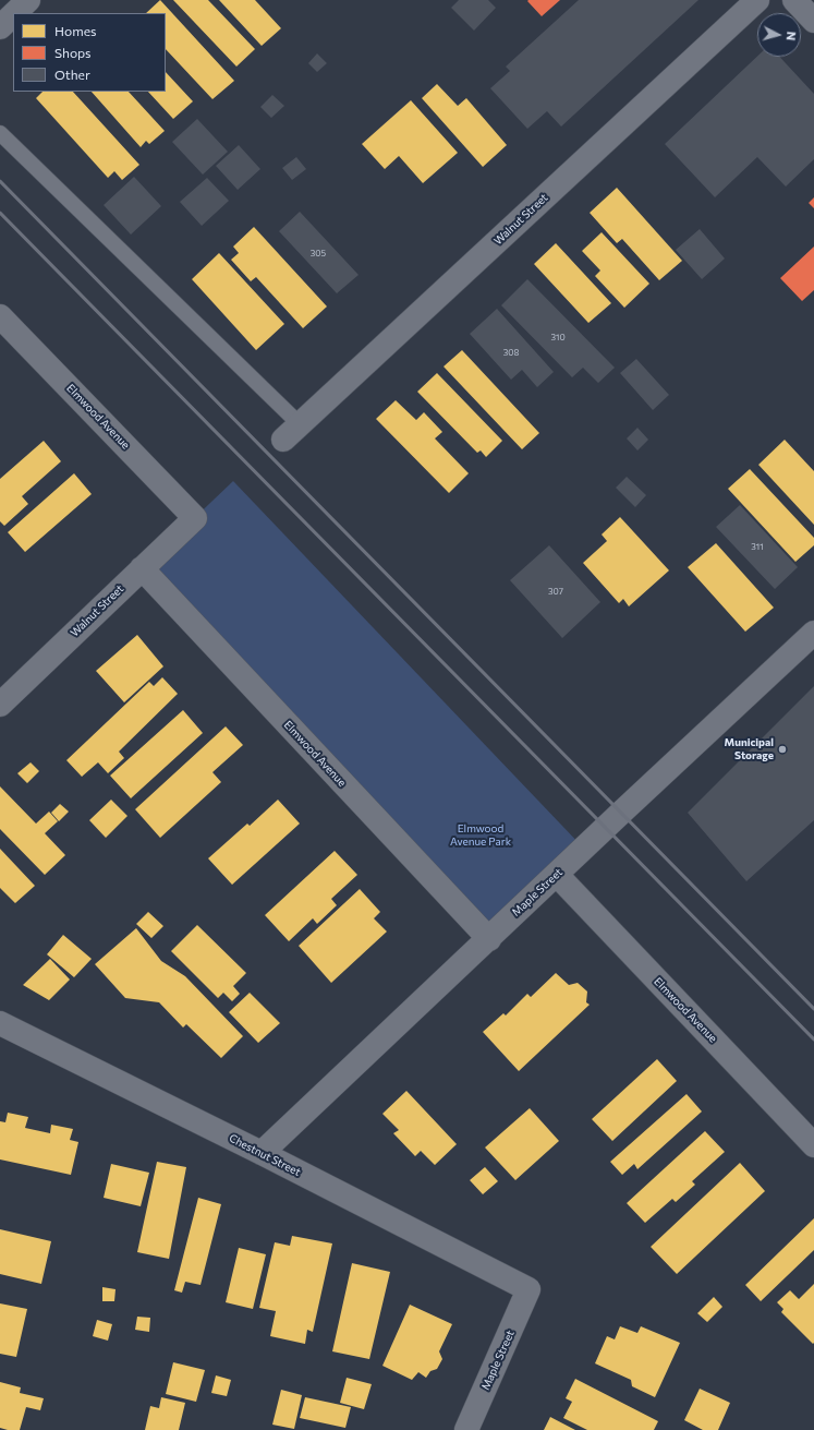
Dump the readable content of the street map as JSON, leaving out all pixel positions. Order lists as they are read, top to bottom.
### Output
{
  "streets": {
    "street": [
      "Walnut Street",
      "Elmwood Avenue",
      "Maple Street",
      "Chestnut Street"
    ]
  },
  "crossings": [
    ["Walnut Street", "Elmwood Avenue"],
    ["Elmwood Avenue", "Maple Street"],
    ["Maple Street", "Chestnut Street"]
  ],
  "parks": ["Elmwood Avenue Park"],
  "places": ["Municipal Storage"],
  "house_numbers": [
    "305",
    "310",
    "308",
    "311",
    "307"
  ],
  "legend": ["Homes", "Shops", "Other"],
  "north": "right"
}
